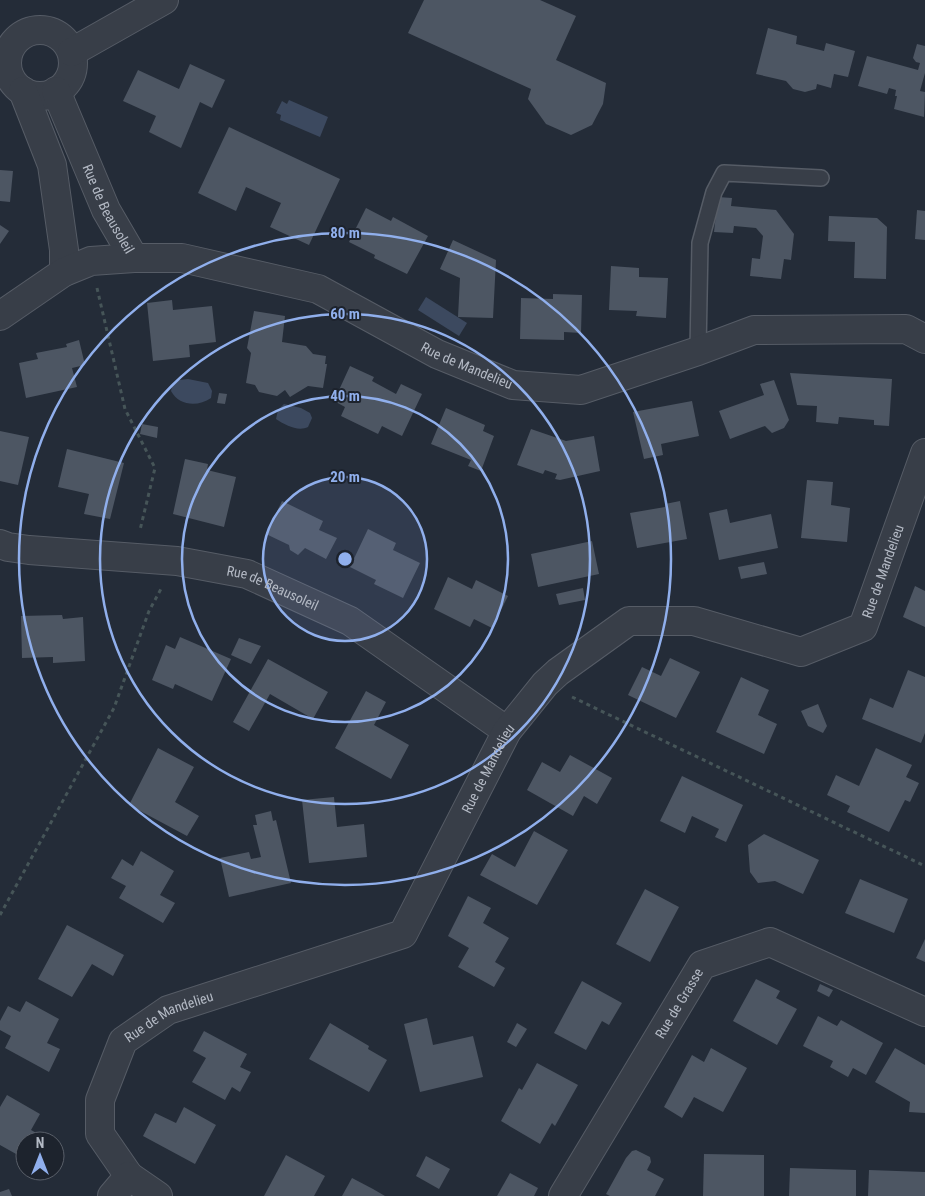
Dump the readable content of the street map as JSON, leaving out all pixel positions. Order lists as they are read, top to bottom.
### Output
{
  "streets": {
    "street": ["Rue de Beausoleil", "Rue de Mandelieu", "Rue de Grasse"]
  },
  "crossings": [
    ["Rue de Beausoleil", "Rue de Mandelieu"]
  ],
  "north": "top",
  "rings": [
    "80 m",
    "60 m",
    "40 m",
    "20 m"
  ]
}
